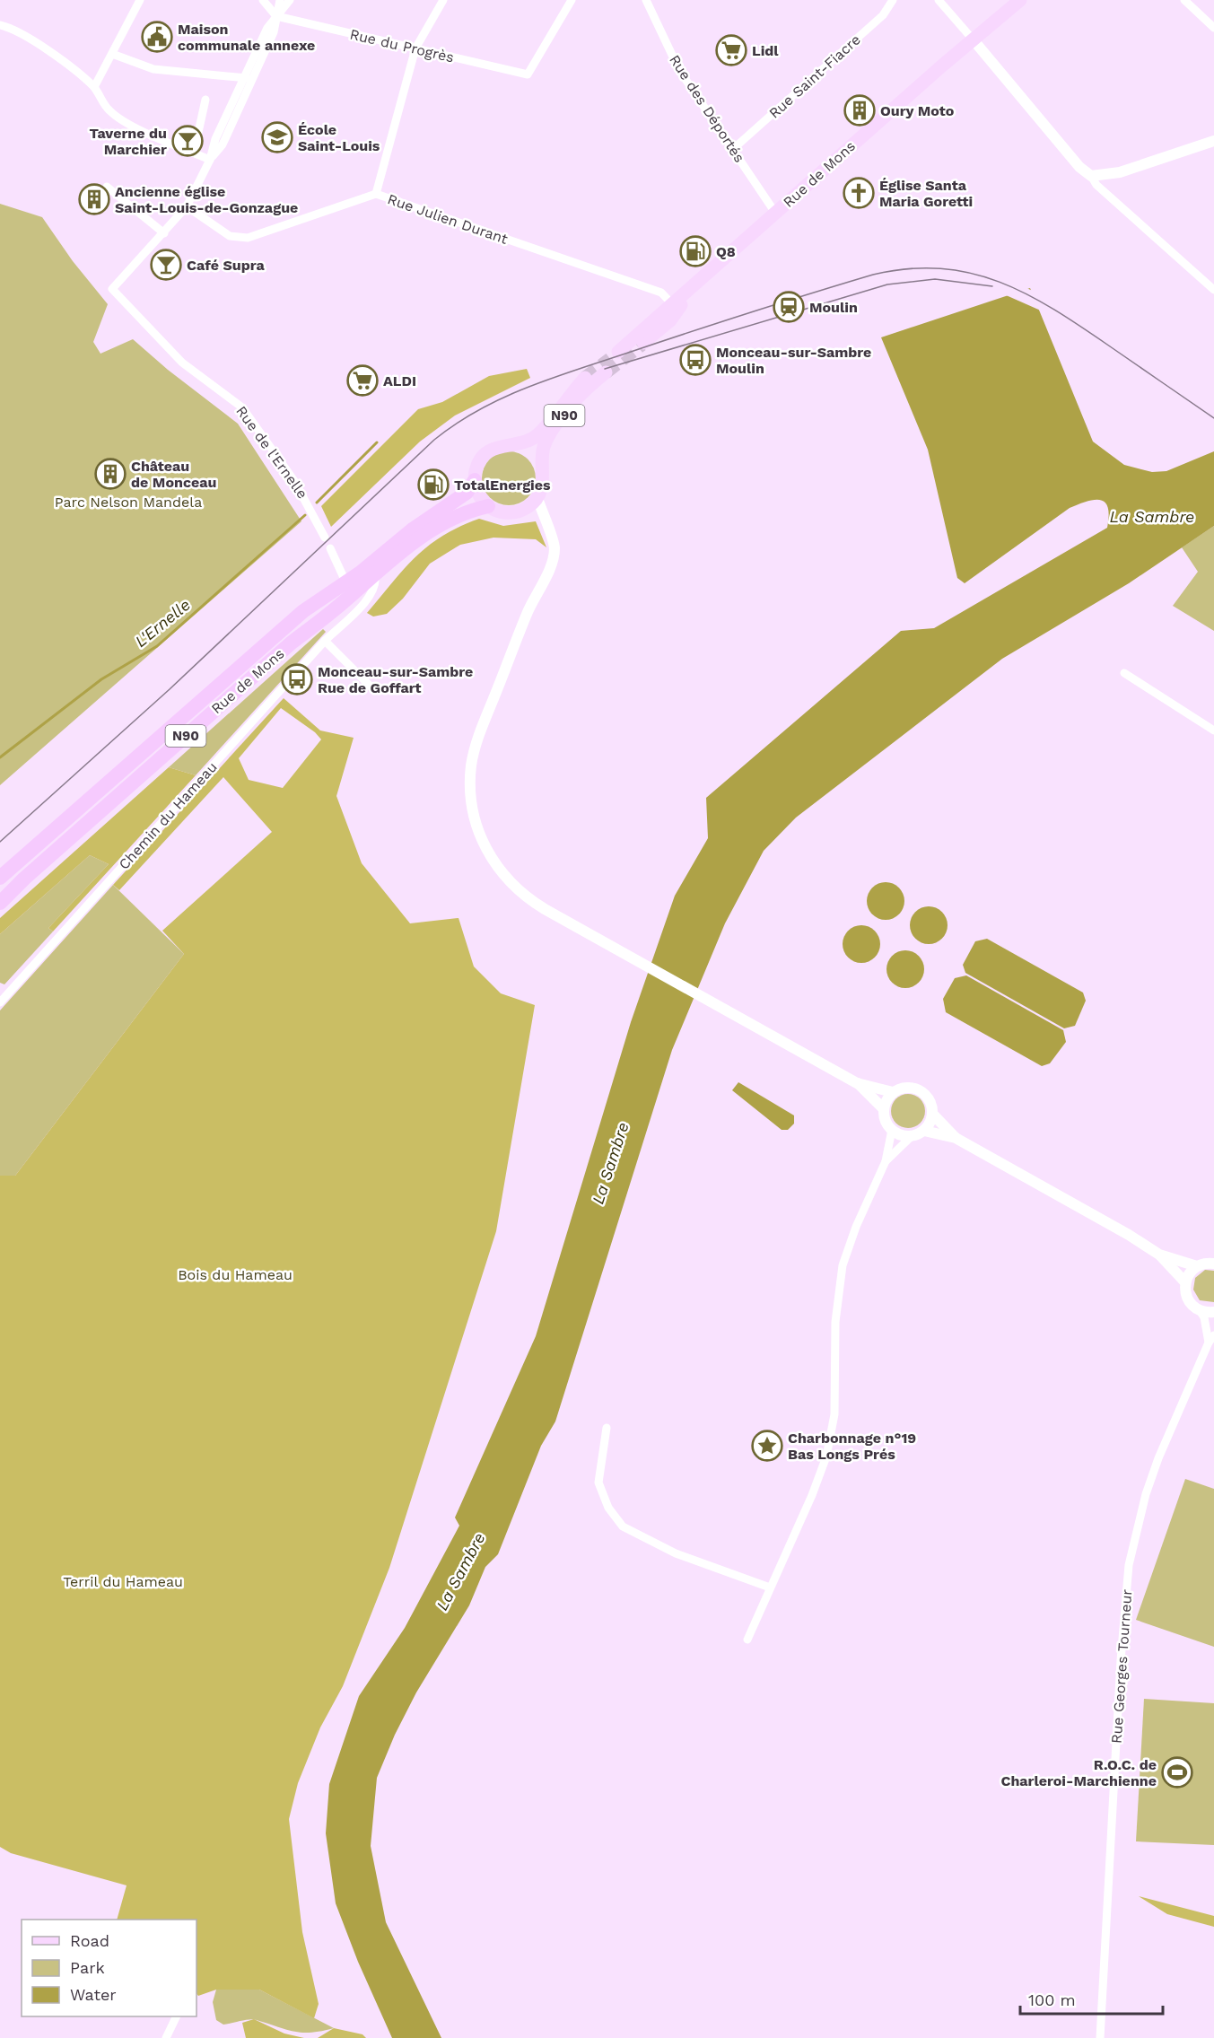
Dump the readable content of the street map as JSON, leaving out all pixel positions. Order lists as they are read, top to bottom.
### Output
{
  "streets": {
    "highway": ["Rue de Mons", "N90"],
    "street": [
      "Rue du Progrès",
      "Rue Saint-Fiacre",
      "Rue des Déportés",
      "Rue Julien Durant",
      "Rue de l'Ernelle",
      "Chemin du Hameau",
      "Rue Georges Tourneur"
    ]
  },
  "crossings": [
    ["Rue Saint-Fiacre", "Rue des Déportés"],
    ["Rue des Déportés", "Rue de Mons"],
    ["Rue de Mons", "Rue Julien Durant"],
    ["Rue de Mons", "N90"],
    ["Rue de Mons", "Chemin du Hameau"]
  ],
  "water": ["La Sambre", "L'Ernelle"],
  "parks": ["Parc Nelson Mandela", "Bois du Hameau", "Terril du Hameau"],
  "places": {
    "public building": ["Maison communale annexe"],
    "supermarket": ["Lidl", "ALDI"],
    "building": ["Oury Moto", "Ancienne église Saint-Louis-de-Gonzague", "Château de Monceau"],
    "school or university": ["École Saint-Louis"],
    "bar": ["Taverne du Marchier", "Café Supra"],
    "church": ["Église Santa Maria Goretti"],
    "fuel station": ["Q8", "TotalEnergies"],
    "station": ["Moulin"],
    "bus stop": ["Monceau-sur-Sambre Moulin", "Monceau-sur-Sambre Rue de Goffart"],
    "place": ["Charbonnage n°19 Bas Longs Prés"],
    "sports": ["R.O.C. de Charleroi-Marchienne"]
  },
  "legend": ["Road", "Park", "Water"],
  "scale_bar": "100 m"
}
